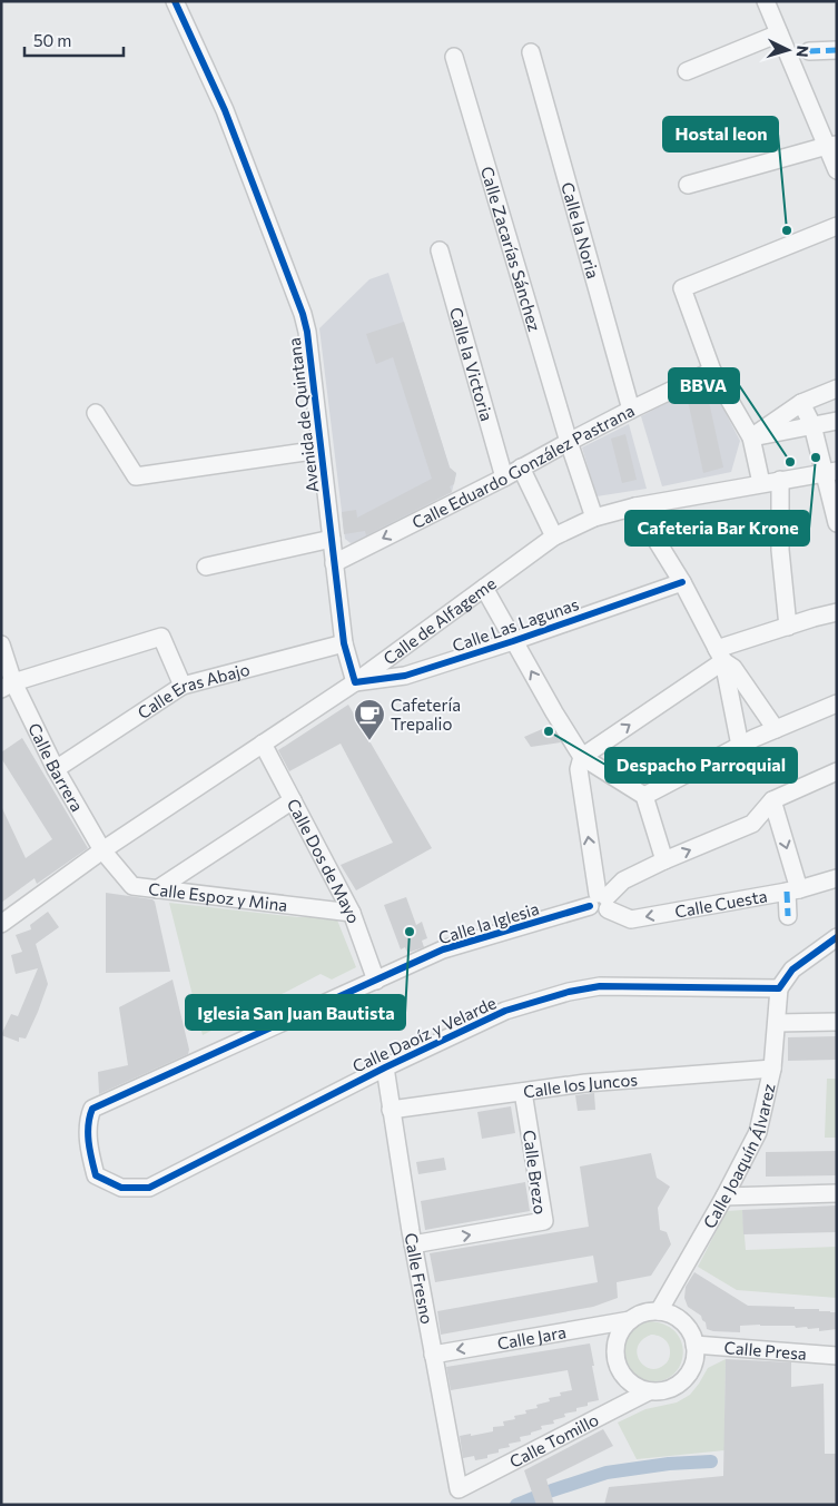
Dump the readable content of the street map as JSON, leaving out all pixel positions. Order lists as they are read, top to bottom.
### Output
{
  "streets": {
    "street": [
      "Calle la Noria",
      "Calle Zacarías Sánchez",
      "Calle la Victoria",
      "Avenida de Quintana",
      "Calle Eduardo González Pastrana",
      "Calle de Alfageme",
      "Calle Las Lagunas",
      "Calle Eras Abajo",
      "Calle Barrera",
      "Calle Dos de Mayo",
      "Calle Espoz y Mina",
      "Calle Cuesta",
      "Calle la Iglesia",
      "Calle Daoíz y Velarde",
      "Calle los Juncos",
      "Calle Joaquín Álvarez",
      "Calle Brezo",
      "Calle Fresno",
      "Calle Jara",
      "Calle Presa",
      "Calle Tomillo"
    ]
  },
  "crossings": [
    ["Calle la Noria", "Calle Eduardo González Pastrana"],
    ["Calle Zacarías Sánchez", "Calle Eduardo González Pastrana"],
    ["Calle Zacarías Sánchez", "Calle de Alfageme"],
    ["Calle la Victoria", "Calle Eduardo González Pastrana"],
    ["Avenida de Quintana", "Calle Eduardo González Pastrana"],
    ["Avenida de Quintana", "Calle de Alfageme"],
    ["Avenida de Quintana", "Calle Las Lagunas"],
    ["Avenida de Quintana", "Calle Eras Abajo"],
    ["Calle de Alfageme", "Calle Las Lagunas"],
    ["Calle de Alfageme", "Calle Barrera"],
    ["Calle de Alfageme", "Calle Dos de Mayo"],
    ["Calle de Alfageme", "Calle Espoz y Mina"],
    ["Calle Eras Abajo", "Calle Barrera"],
    ["Calle Barrera", "Calle Espoz y Mina"],
    ["Calle Dos de Mayo", "Calle Espoz y Mina"],
    ["Calle Dos de Mayo", "Calle la Iglesia"],
    ["Calle Cuesta", "Calle la Iglesia"],
    ["Calle la Iglesia", "Calle Daoíz y Velarde"],
    ["Calle Daoíz y Velarde", "Calle Joaquín Álvarez"],
    ["Calle Daoíz y Velarde", "Calle Fresno"],
    ["Calle los Juncos", "Calle Joaquín Álvarez"],
    ["Calle los Juncos", "Calle Brezo"],
    ["Calle los Juncos", "Calle Fresno"],
    ["Calle Joaquín Álvarez", "Calle Jara"],
    ["Calle Joaquín Álvarez", "Calle Presa"],
    ["Calle Joaquín Álvarez", "Calle Tomillo"],
    ["Calle Brezo", "Calle Fresno"],
    ["Calle Fresno", "Calle Jara"],
    ["Calle Fresno", "Calle Tomillo"],
    ["Calle Jara", "Calle Presa"],
    ["Calle Jara", "Calle Tomillo"],
    ["Calle Presa", "Calle Tomillo"]
  ],
  "one_way": ["Calle Eduardo González Pastrana", "Calle Jara"],
  "places": {
    "other": [
      "Hostal leon",
      "Cafeteria Bar Krone",
      "BBVA",
      "Despacho Parroquial",
      "Iglesia San Juan Bautista"
    ],
    "cafe": ["Cafetería Trepalio"]
  },
  "scale_bar": "50 m",
  "north": "right"
}
